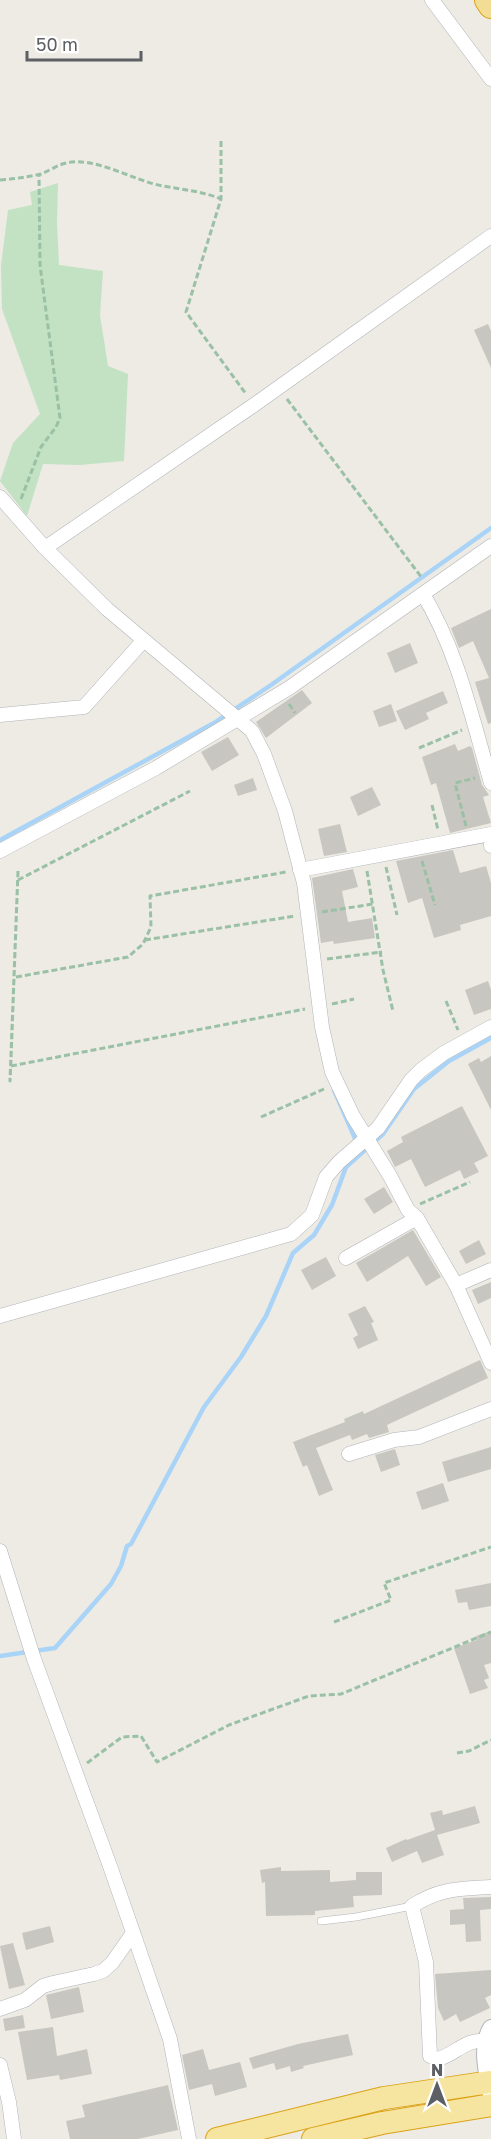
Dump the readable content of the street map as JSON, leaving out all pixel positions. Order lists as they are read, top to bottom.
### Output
{
  "scale_bar": "50 m",
  "north": "top"
}
